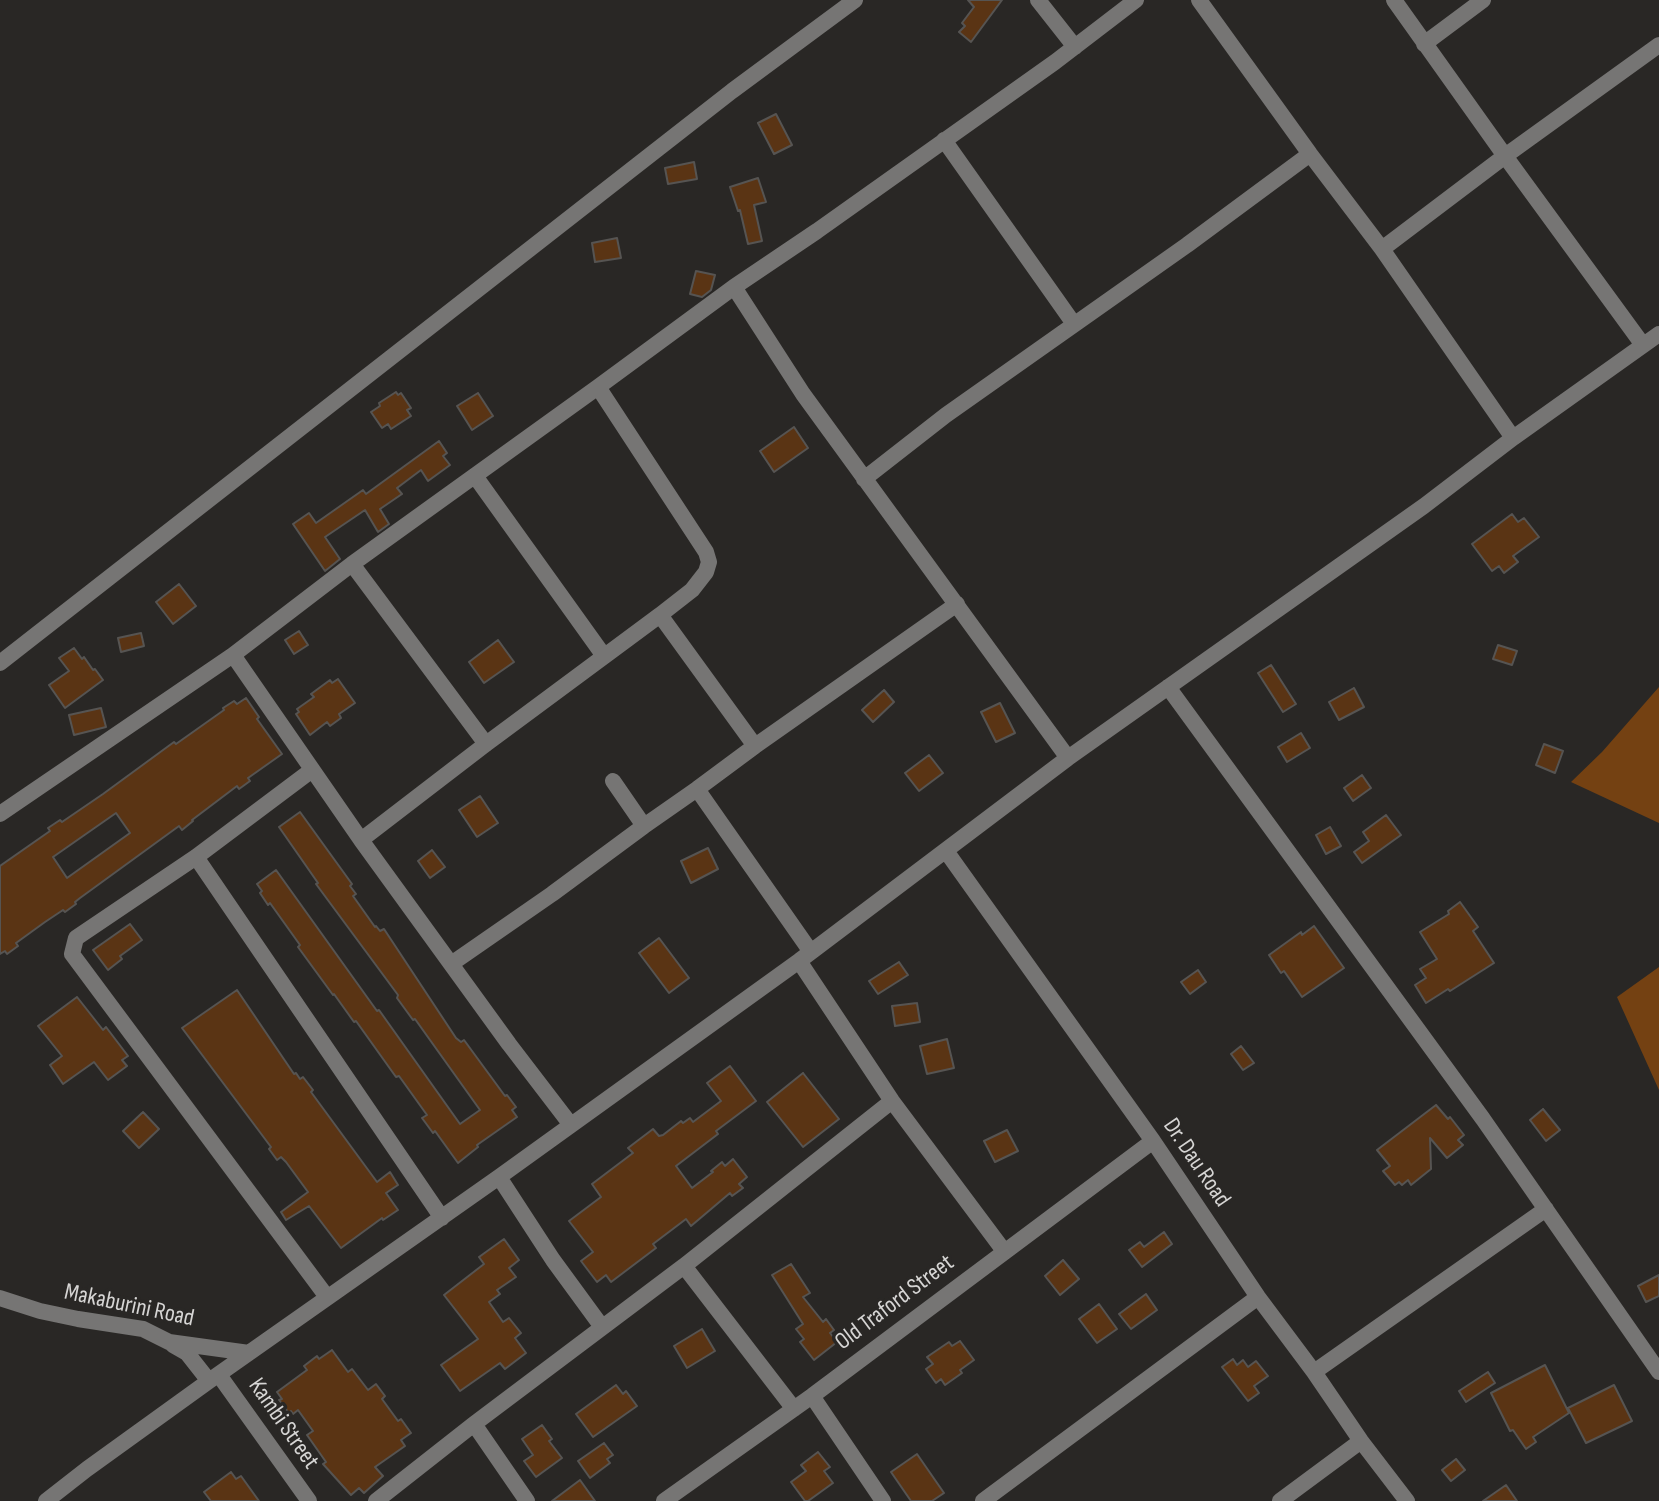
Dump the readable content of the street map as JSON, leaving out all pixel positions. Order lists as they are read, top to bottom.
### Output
{
  "streets": {
    "street": [
      "Dr. Dau Road",
      "Old Traford Street",
      "Makaburini Road",
      "Kambi Street"
    ]
  },
  "crossings": [
    ["Dr. Dau Road", "Old Traford Street"],
    ["Makaburini Road", "Kambi Street"]
  ]
}
